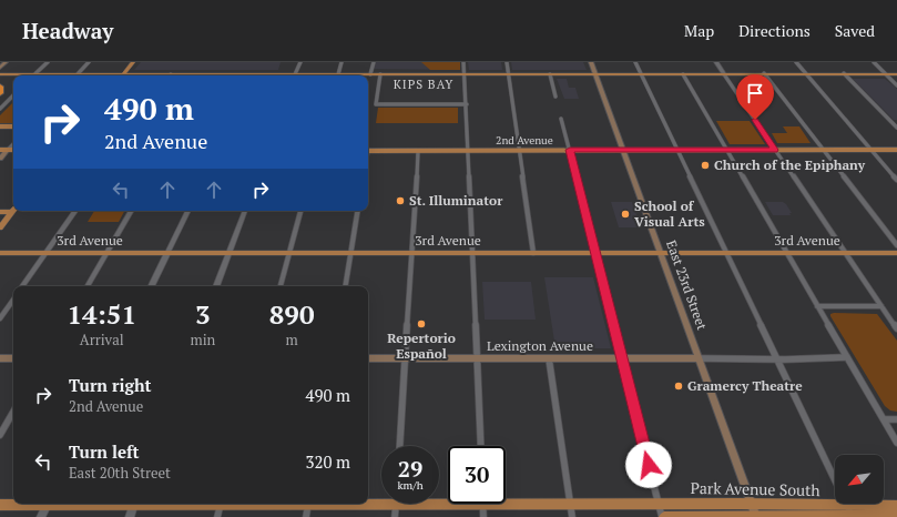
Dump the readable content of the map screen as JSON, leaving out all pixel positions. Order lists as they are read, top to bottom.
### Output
{
  "streets": {
    "main road": [
      "2nd Avenue",
      "3rd Avenue",
      "East 23rd Street",
      "Lexington Avenue",
      "Park Avenue South"
    ]
  },
  "crossings": [
    ["2nd Avenue", "East 23rd Street"],
    ["3rd Avenue", "East 23rd Street"],
    ["East 23rd Street", "Lexington Avenue"],
    ["East 23rd Street", "Park Avenue South"]
  ],
  "districts": ["KIPS BAY"],
  "places": [
    "Church of the Epiphany",
    "St. Illuminator",
    "School of Visual Arts",
    "Repertorio Español",
    "Gramercy Theatre"
  ],
  "north": "bottom left",
  "page": {
    "header": "Headway",
    "nav": ["Map", "Directions", "Saved"],
    "turn": ["490 m", "2nd Avenue"],
    "eta": [
      "14:51",
      "Arrival",
      "3",
      "min",
      "890",
      "m"
    ],
    "list": [
      {
        "name": "Turn right",
        "note": "2nd Avenue",
        "value": "490 m"
      },
      {
        "name": "Turn left",
        "note": "East 20th Street",
        "value": "320 m"
      }
    ],
    "speed": "29 km/h",
    "limit": "30"
  }
}
